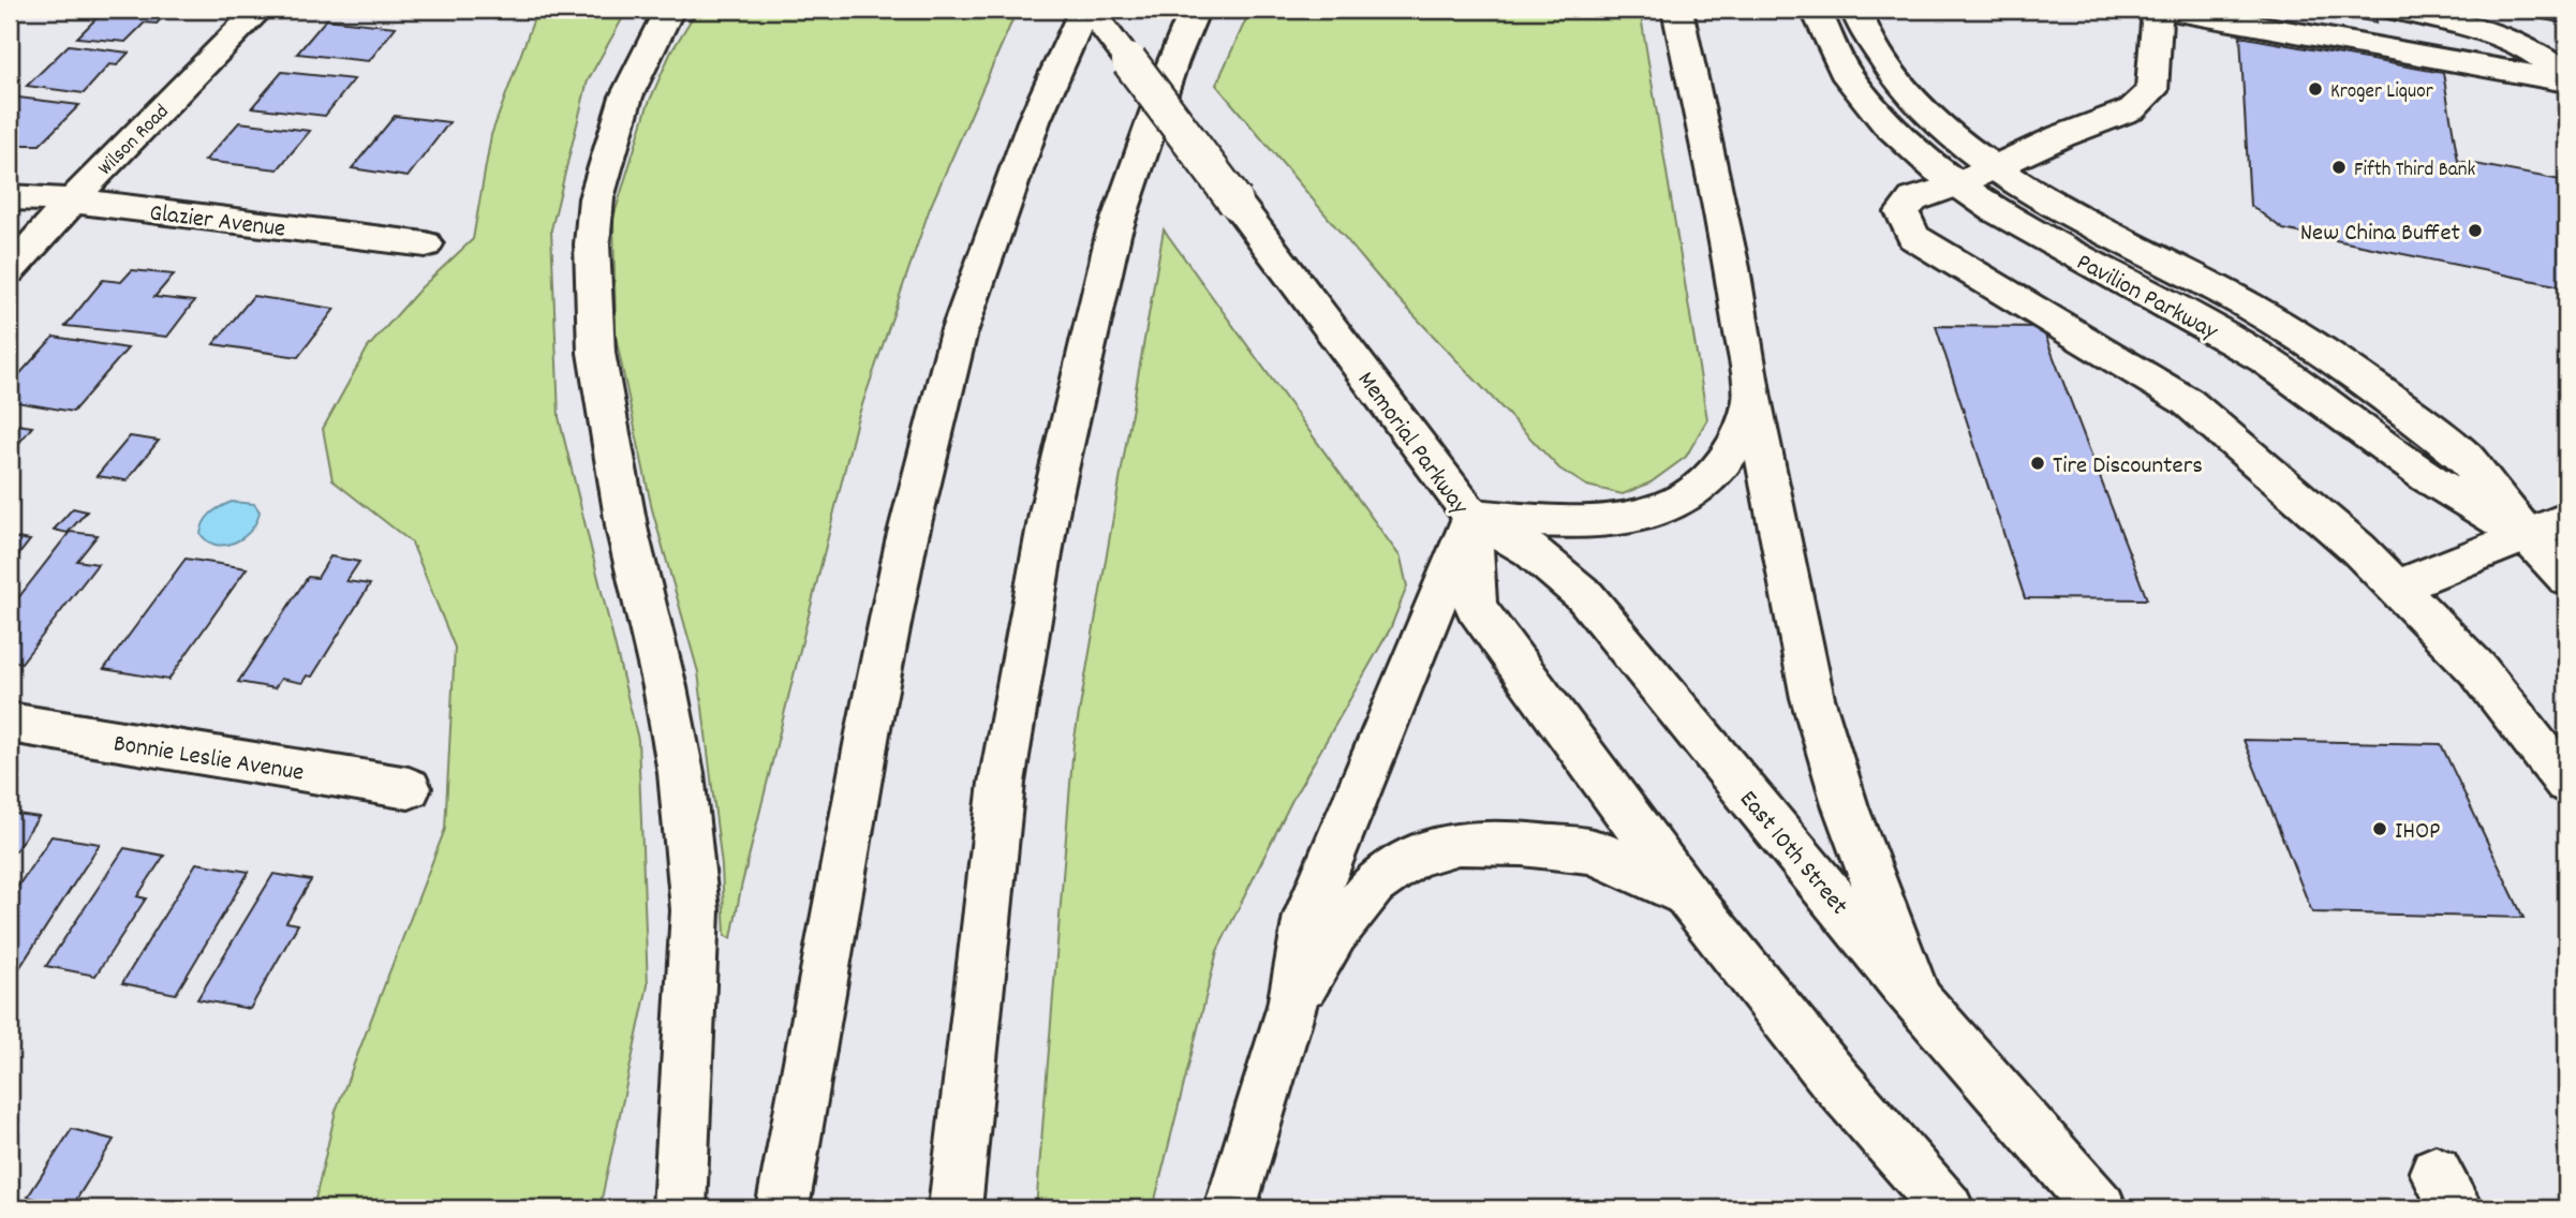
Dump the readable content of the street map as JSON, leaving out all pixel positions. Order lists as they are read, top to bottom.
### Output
{
  "streets": {
    "main road": [
      "Wilson Road",
      "Glazier Avenue",
      "Pavilion Parkway",
      "Memorial Parkway",
      "Bonnie Leslie Avenue",
      "East 10th Street"
    ]
  },
  "crossings": [
    ["Wilson Road", "Glazier Avenue"],
    ["Memorial Parkway", "East 10th Street"]
  ],
  "places": [
    "Kroger Liquor",
    "Fifth Third Bank",
    "New China Buffet",
    "Tire Discounters",
    "IHOP"
  ]
}
